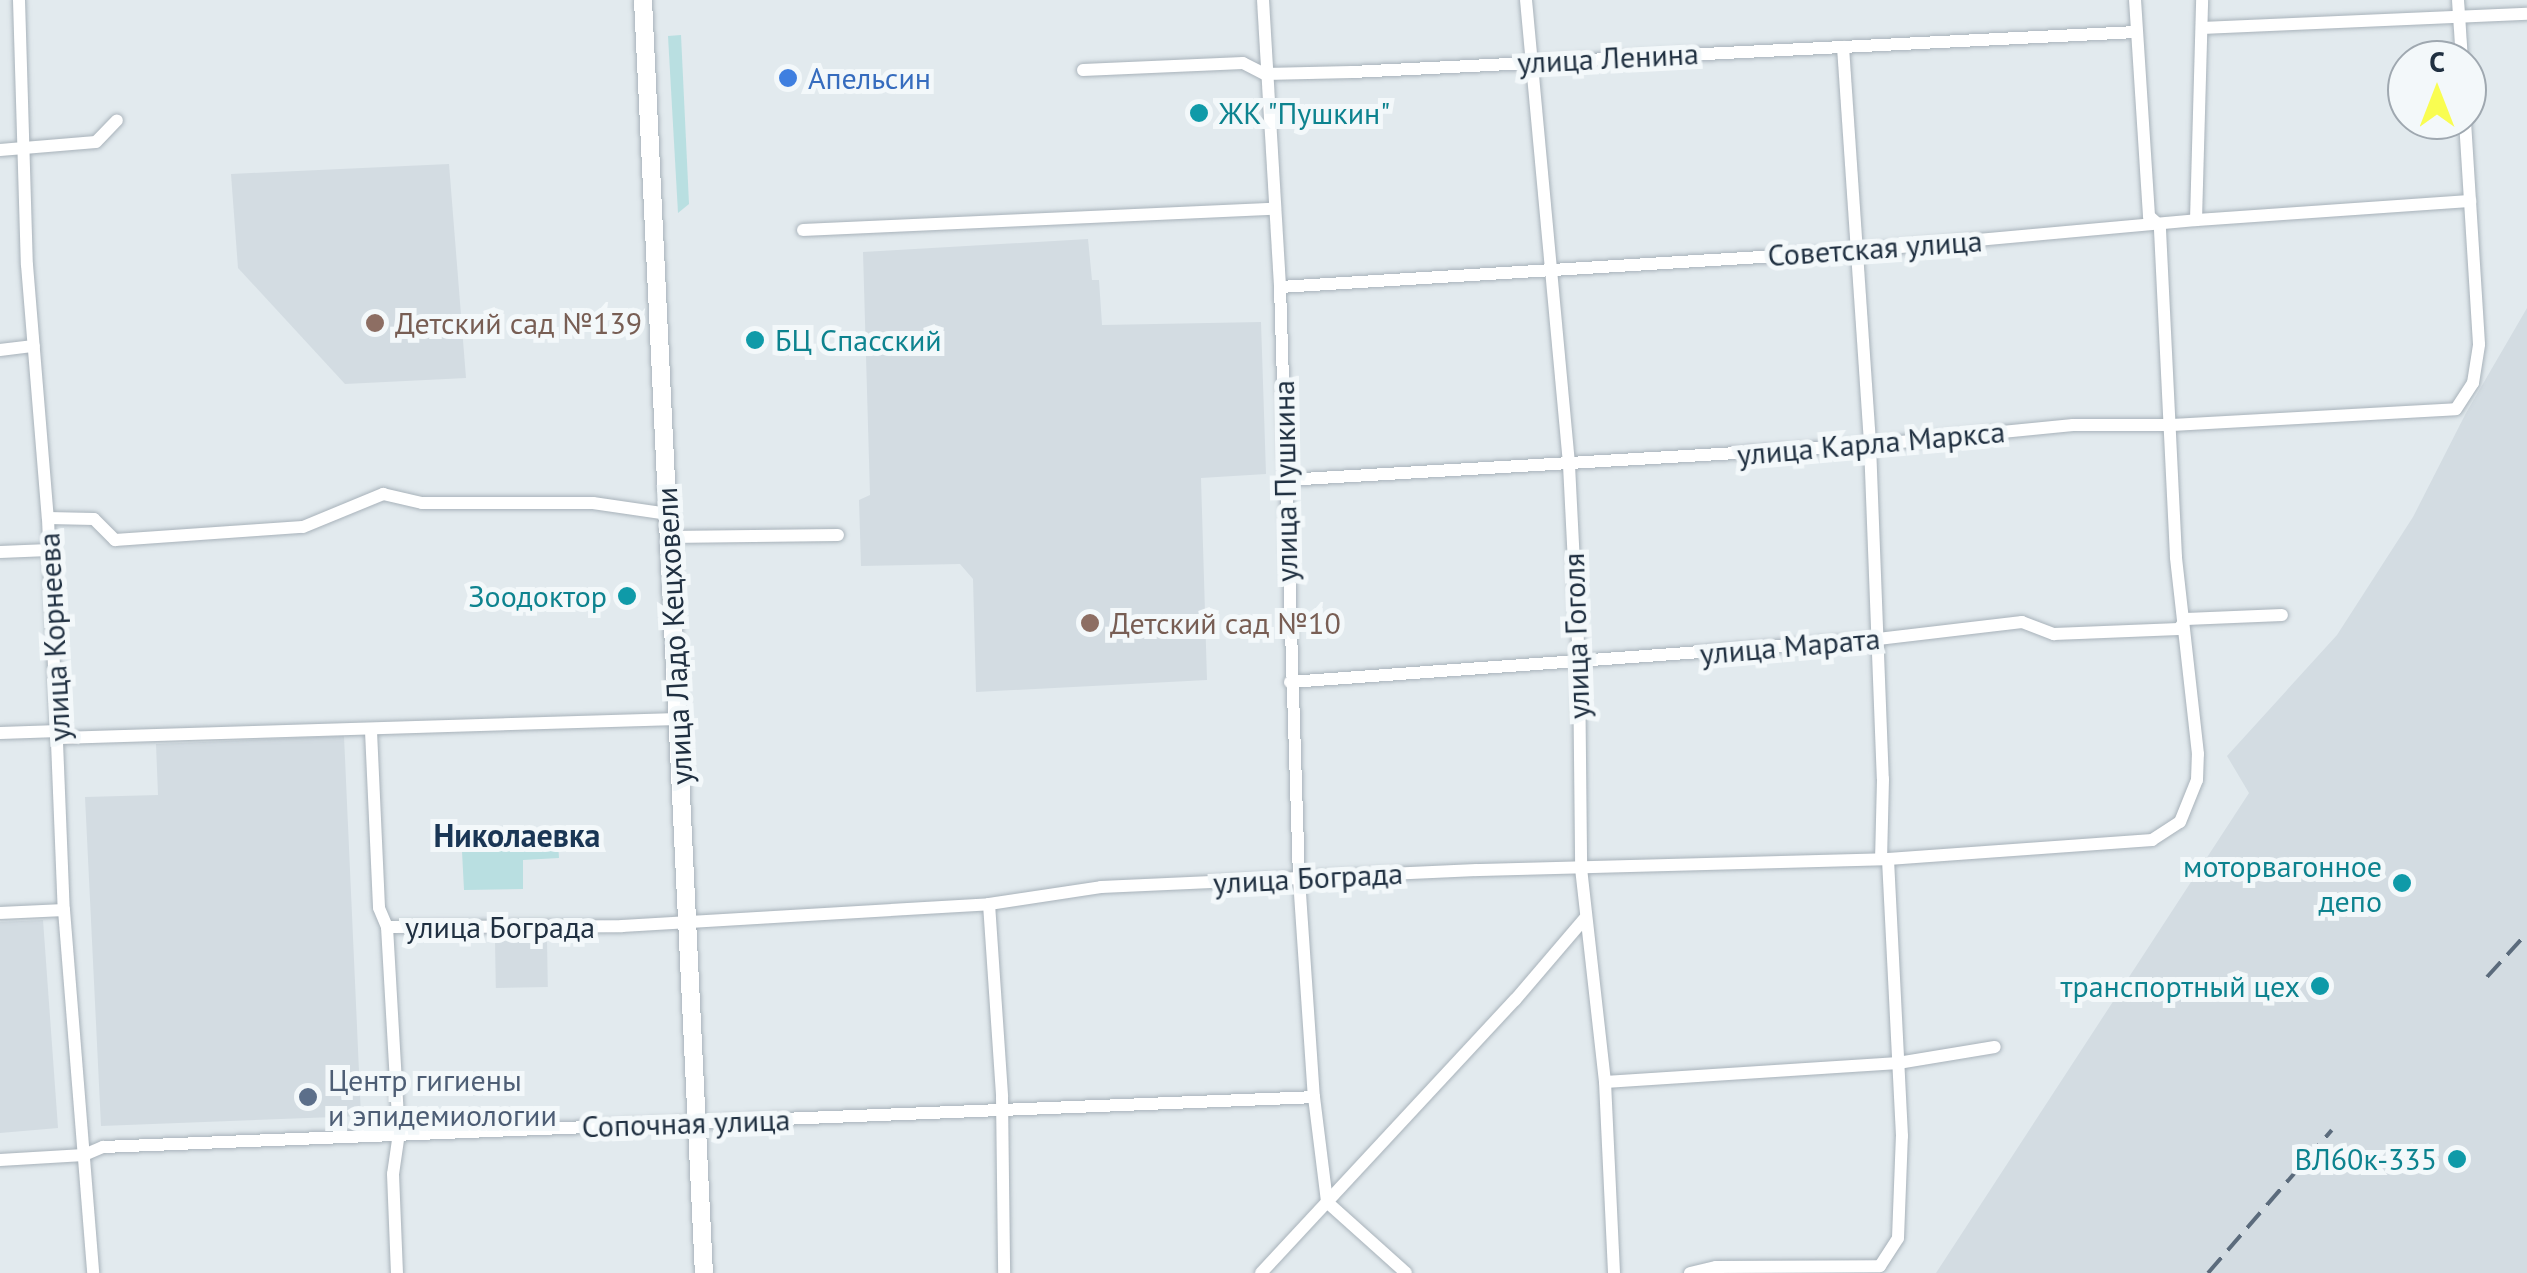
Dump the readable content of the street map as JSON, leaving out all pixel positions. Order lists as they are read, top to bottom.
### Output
{
  "streets": {
    "main road": ["улица Ладо Кецховели"],
    "street": [
      "улица Ленина",
      "Советская улица",
      "улица Карла Маркса",
      "улица Пушкина",
      "улица Гоголя",
      "улица Корнеева",
      "улица Марата",
      "улица Бограда",
      "Сопочная улица"
    ]
  },
  "crossings": [
    ["улица Ленина", "улица Пушкина"],
    ["улица Ленина", "улица Гоголя"],
    ["Советская улица", "улица Карла Маркса"],
    ["Советская улица", "улица Пушкина"],
    ["Советская улица", "улица Гоголя"],
    ["улица Карла Маркса", "улица Пушкина"],
    ["улица Карла Маркса", "улица Гоголя"],
    ["улица Пушкина", "улица Марата"],
    ["улица Пушкина", "улица Бограда"],
    ["улица Пушкина", "Сопочная улица"],
    ["улица Ладо Кецховели", "улица Бограда"],
    ["улица Ладо Кецховели", "Сопочная улица"],
    ["улица Гоголя", "улица Марата"],
    ["улица Гоголя", "улица Бограда"],
    ["улица Корнеева", "Сопочная улица"],
    ["улица Марата", "улица Бограда"]
  ],
  "districts": ["Николаевка"],
  "places": [
    "Апельсин",
    "ЖК \"Пушкин\"",
    "Детский сад №139",
    "БЦ Спасский",
    "Зоодоктор",
    "Детский сад №10",
    "моторвагонное депо",
    "транспортный цех",
    "Центр гигиены и эпидемиологии",
    "ВЛ60к-335"
  ],
  "north": "top"
}
